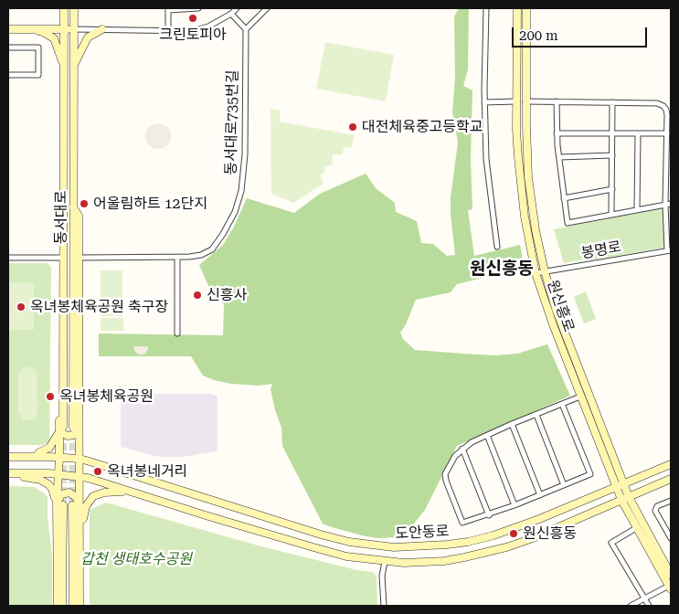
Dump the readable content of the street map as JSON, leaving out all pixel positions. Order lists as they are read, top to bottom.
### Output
{
  "streets": {
    "street": [
      "동서대로735번길",
      "동서대로",
      "봉명로",
      "원신흥로",
      "도안동로"
    ]
  },
  "crossings": [
    ["봉명로", "원신흥로"],
    ["원신흥로", "도안동로"]
  ],
  "districts": ["원신흥동"],
  "parks": ["갑천 생태호수공원"],
  "places": [
    "크린토피아",
    "대전체육중고등학교",
    "어울림하트 12단지",
    "신흥사",
    "옥녀봉체육공원 축구장",
    "옥녀봉체육공원",
    "옥녀봉네거리",
    "원신흥동"
  ],
  "scale_bar": "200 m"
}
